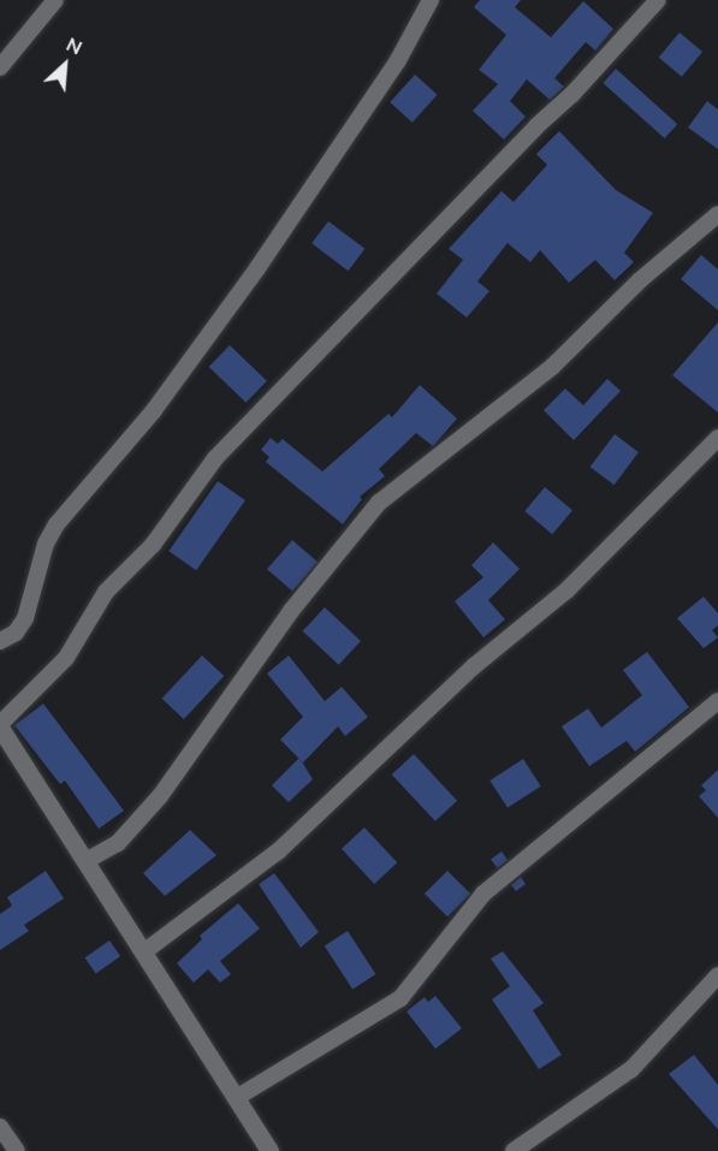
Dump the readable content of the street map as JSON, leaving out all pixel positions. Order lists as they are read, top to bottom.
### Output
{
  "north": "top right"
}
